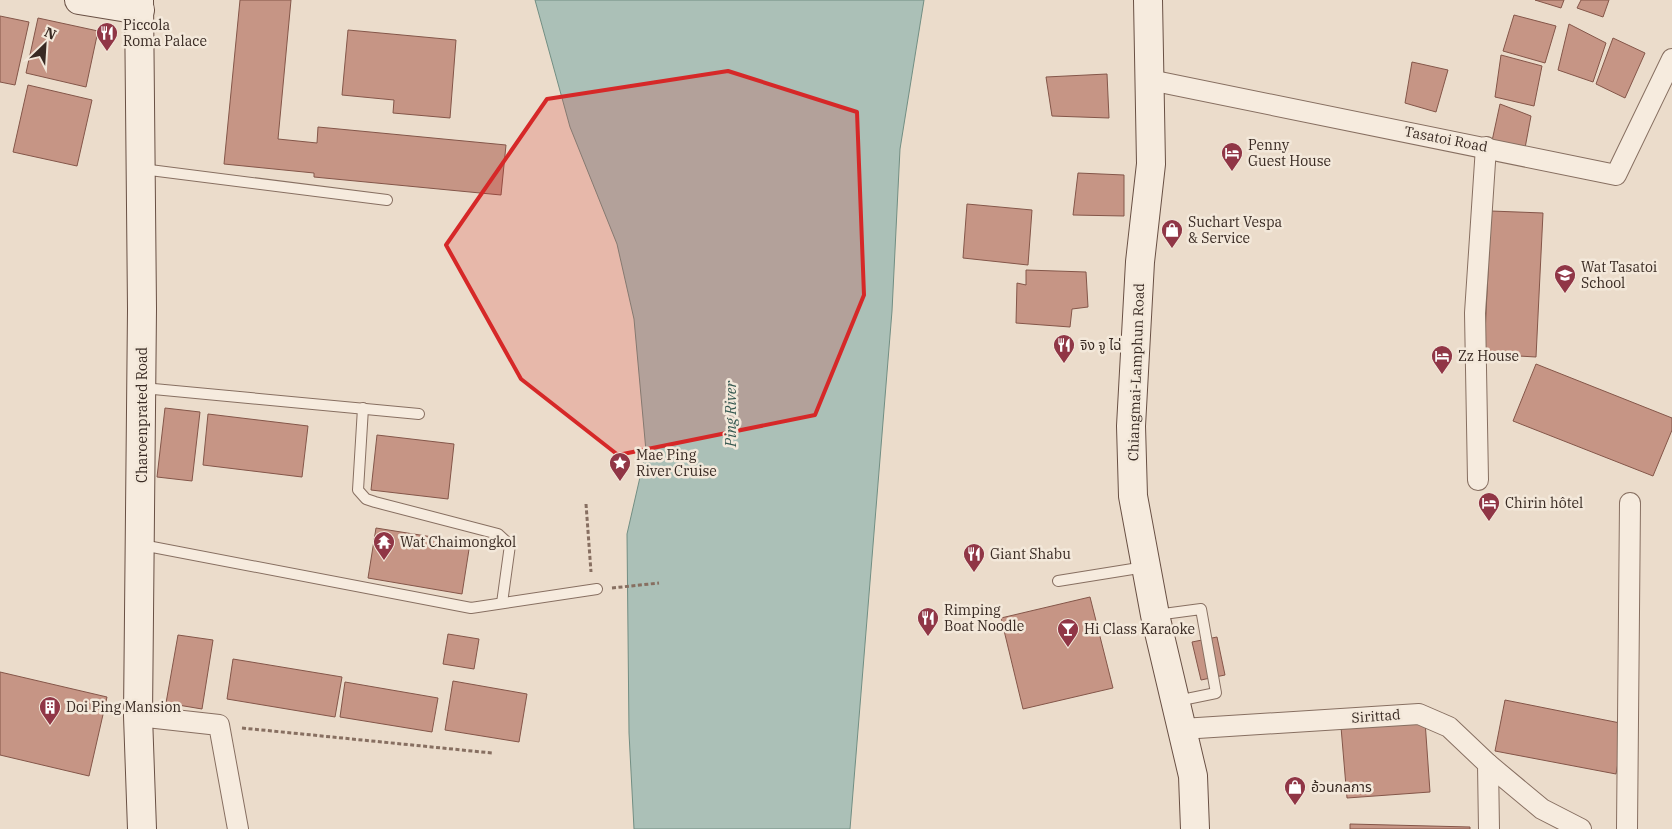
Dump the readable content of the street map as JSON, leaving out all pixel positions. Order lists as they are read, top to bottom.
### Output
{
  "streets": {
    "street": [
      "Tasatoi Road",
      "Chiangmai-Lamphun Road",
      "Charoenprated Road",
      "Sirittad"
    ]
  },
  "crossings": [
    ["Tasatoi Road", "Chiangmai-Lamphun Road"],
    ["Chiangmai-Lamphun Road", "Sirittad"]
  ],
  "water": ["Ping River"],
  "places": {
    "restaurant": [
      "Piccola Roma Palace",
      "จิง จู ไฉ่",
      "Giant Shabu",
      "Rimping Boat Noodle"
    ],
    "hotel": ["Penny Guest House", "Zz House", "Chirin hôtel"],
    "shop": ["Suchart Vespa & Service", "อ้วนกลการ"],
    "school or university": ["Wat Tasatoi School"],
    "place": ["Mae Ping River Cruise"],
    "temple": ["Wat Chaimongkol"],
    "bar": ["Hi Class Karaoke"],
    "building": ["Doi Ping Mansion"]
  },
  "north": "top right"
}
